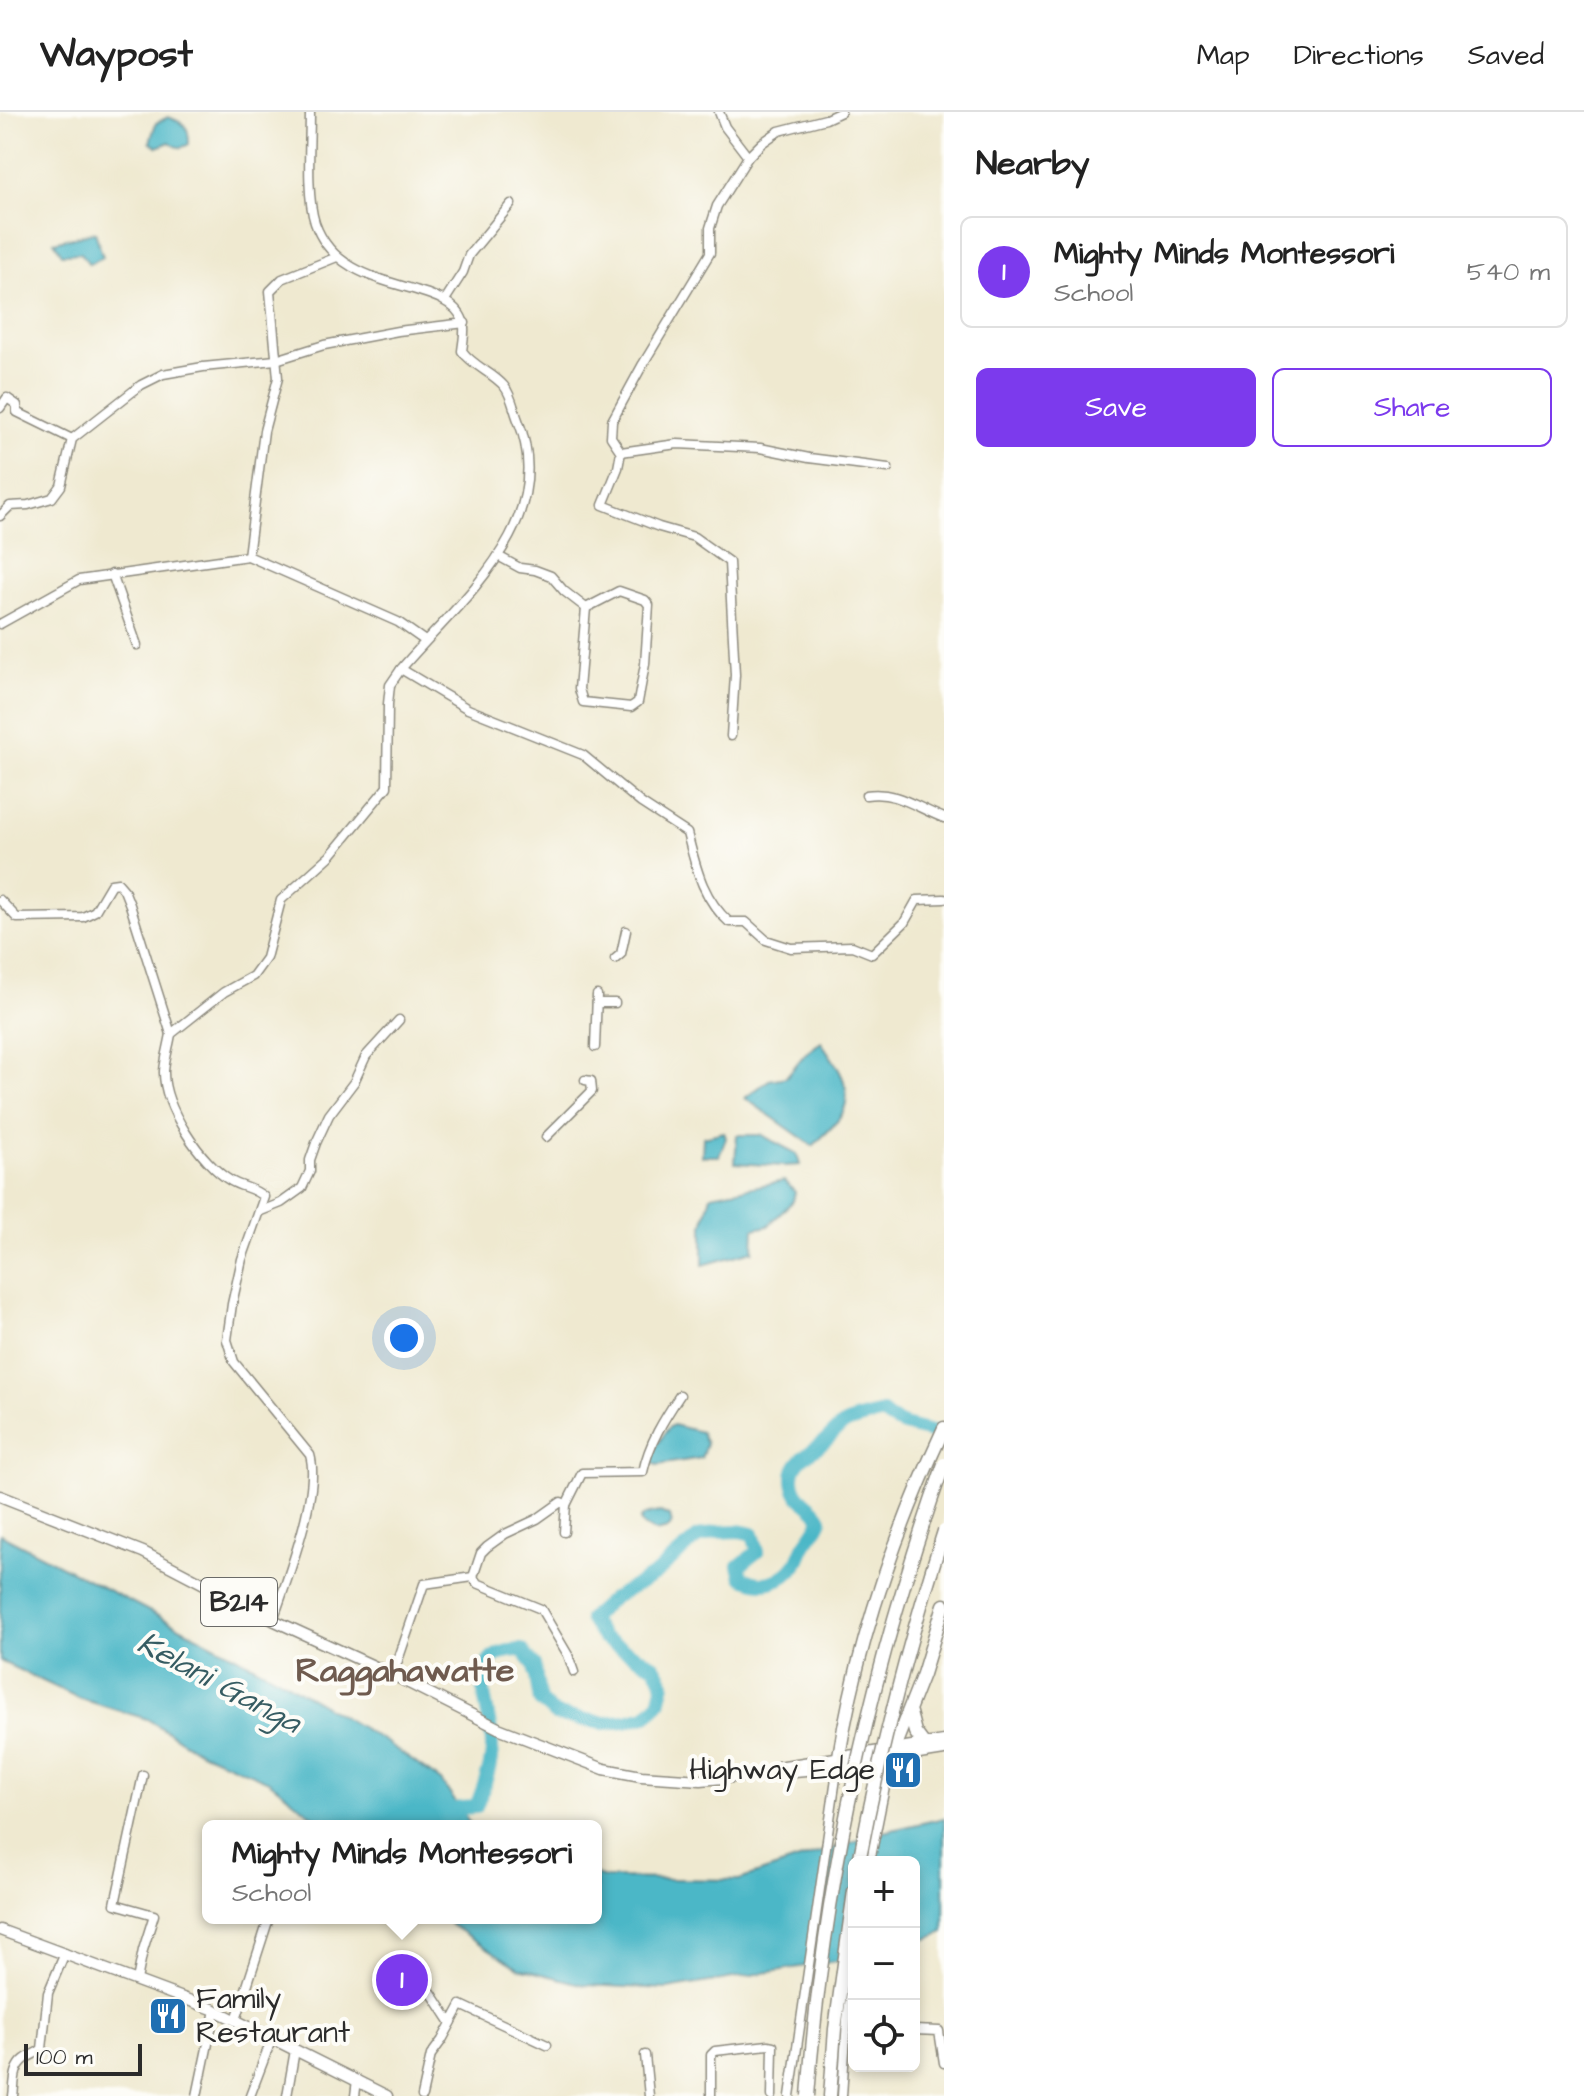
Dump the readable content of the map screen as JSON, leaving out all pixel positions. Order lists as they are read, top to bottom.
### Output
{
  "streets": {
    "main road": ["B214"]
  },
  "districts": ["Raggahawatte"],
  "water": ["Kelani Ganga"],
  "places": {
    "restaurant": ["Highway Edge", "Family Restaurant"]
  },
  "scale_bar": "100 m",
  "page": {
    "header": "Waypost",
    "nav": ["Map", "Directions", "Saved"],
    "heading": "Nearby",
    "list": [
      {
        "mark": "1",
        "name": "Mighty Minds Montessori",
        "note": "School",
        "value": "540 m"
      }
    ],
    "buttons": ["Save", "Share"],
    "popup": ["Mighty Minds Montessori", "School"],
    "map_buttons": ["+", "−"],
    "pins": "1",
    "scale": "100 m"
  }
}
